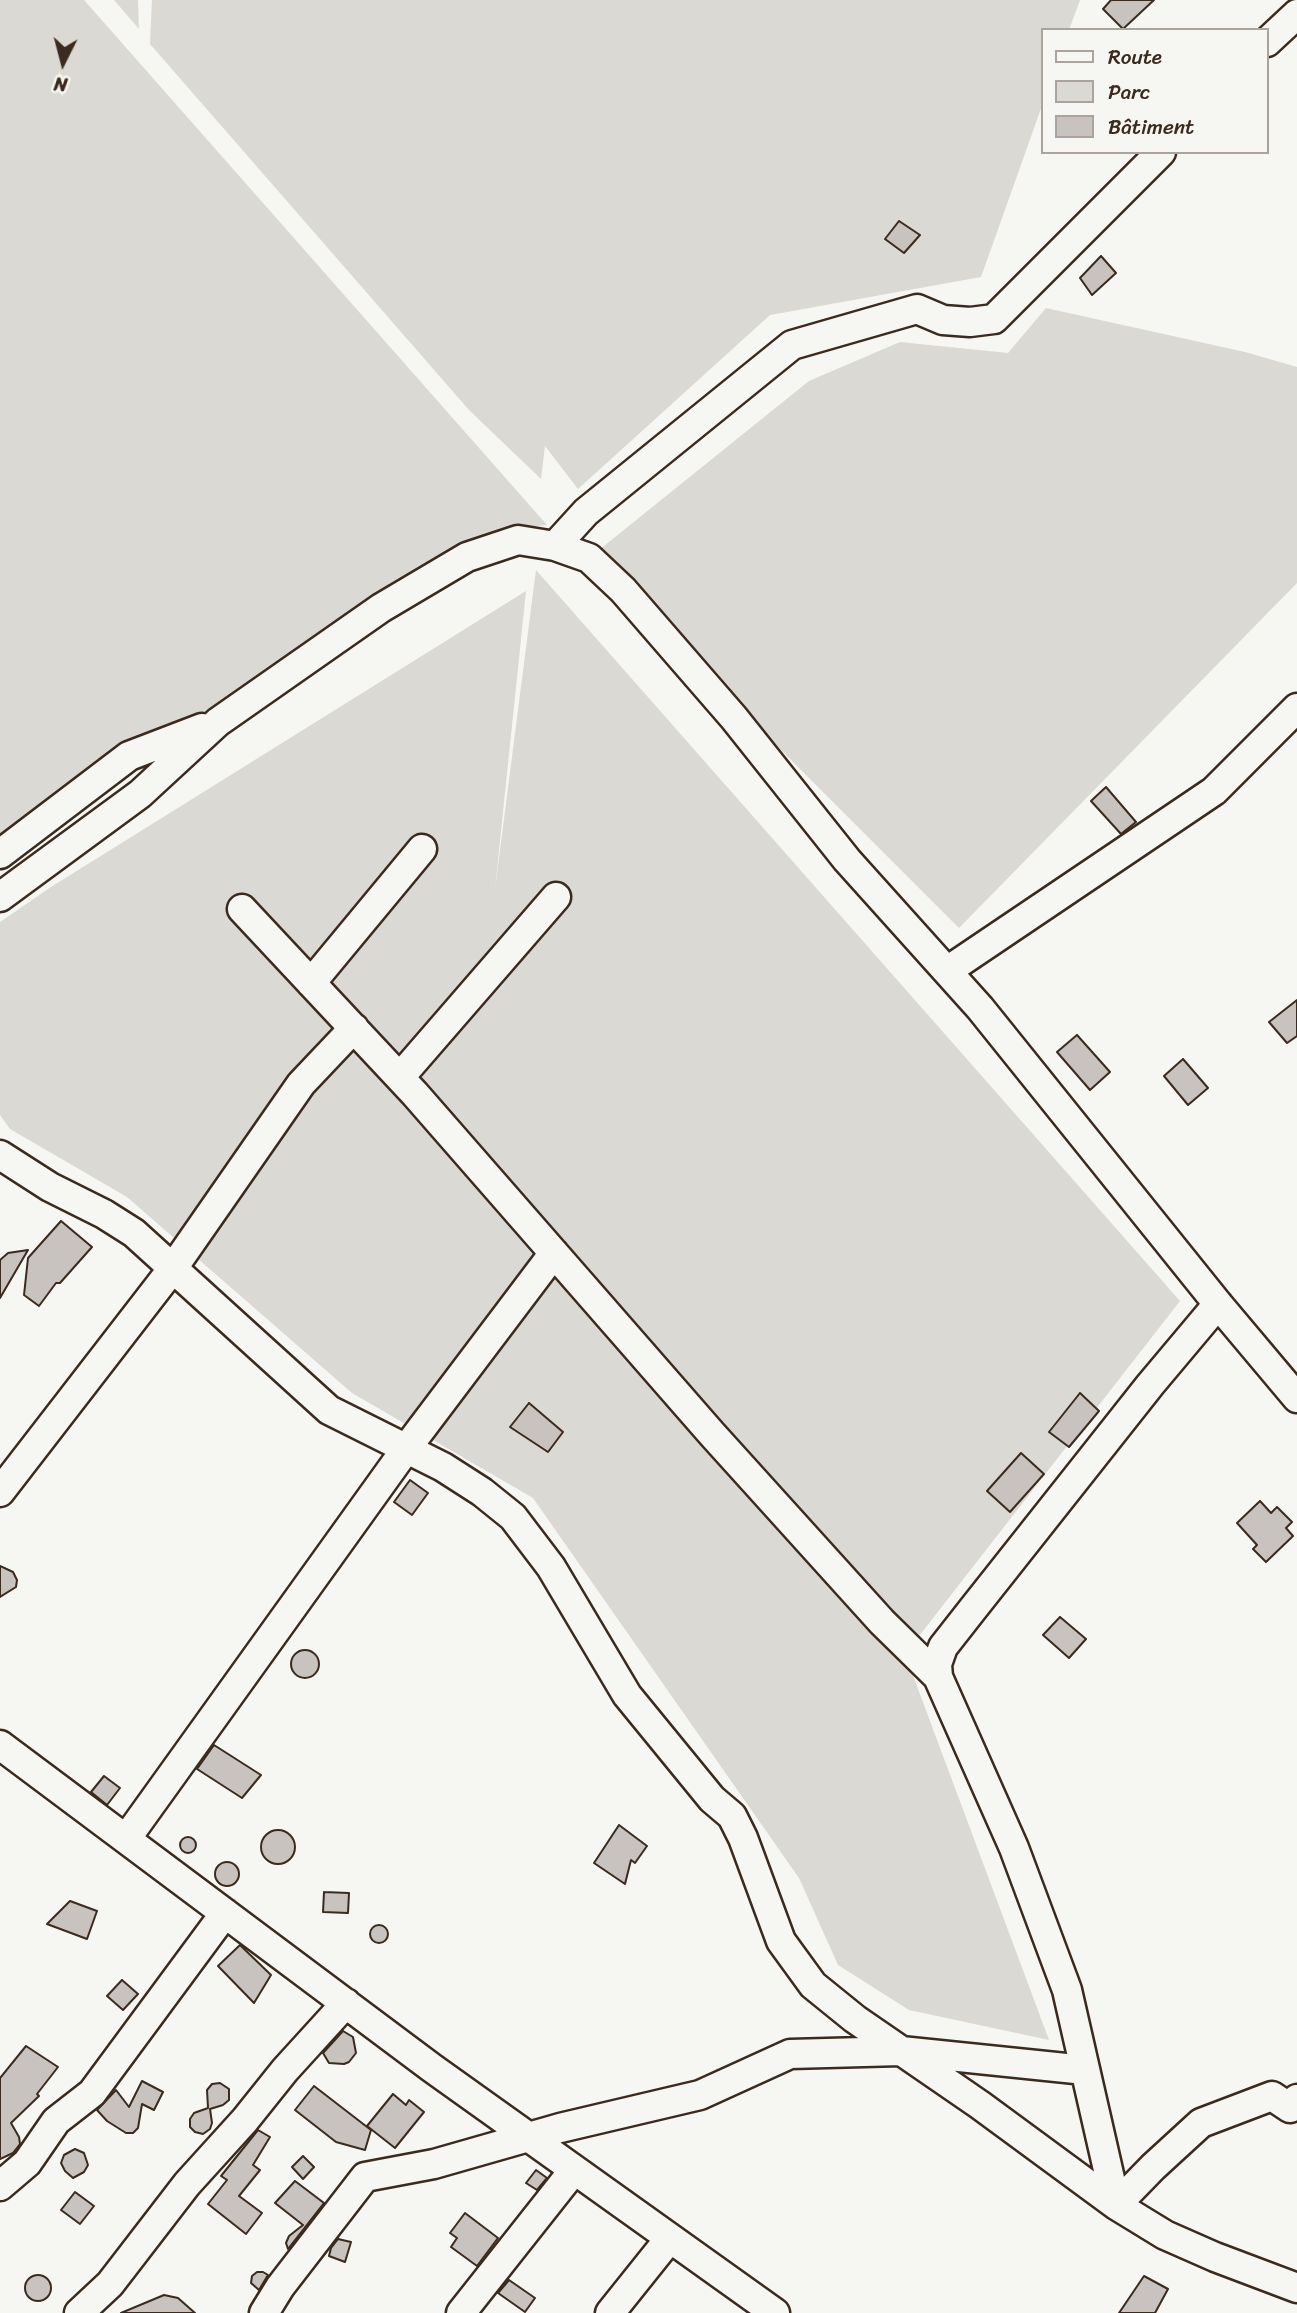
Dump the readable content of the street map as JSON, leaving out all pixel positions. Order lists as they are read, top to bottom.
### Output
{
  "legend": ["Route", "Parc", "Bâtiment"],
  "north": "bottom"
}
